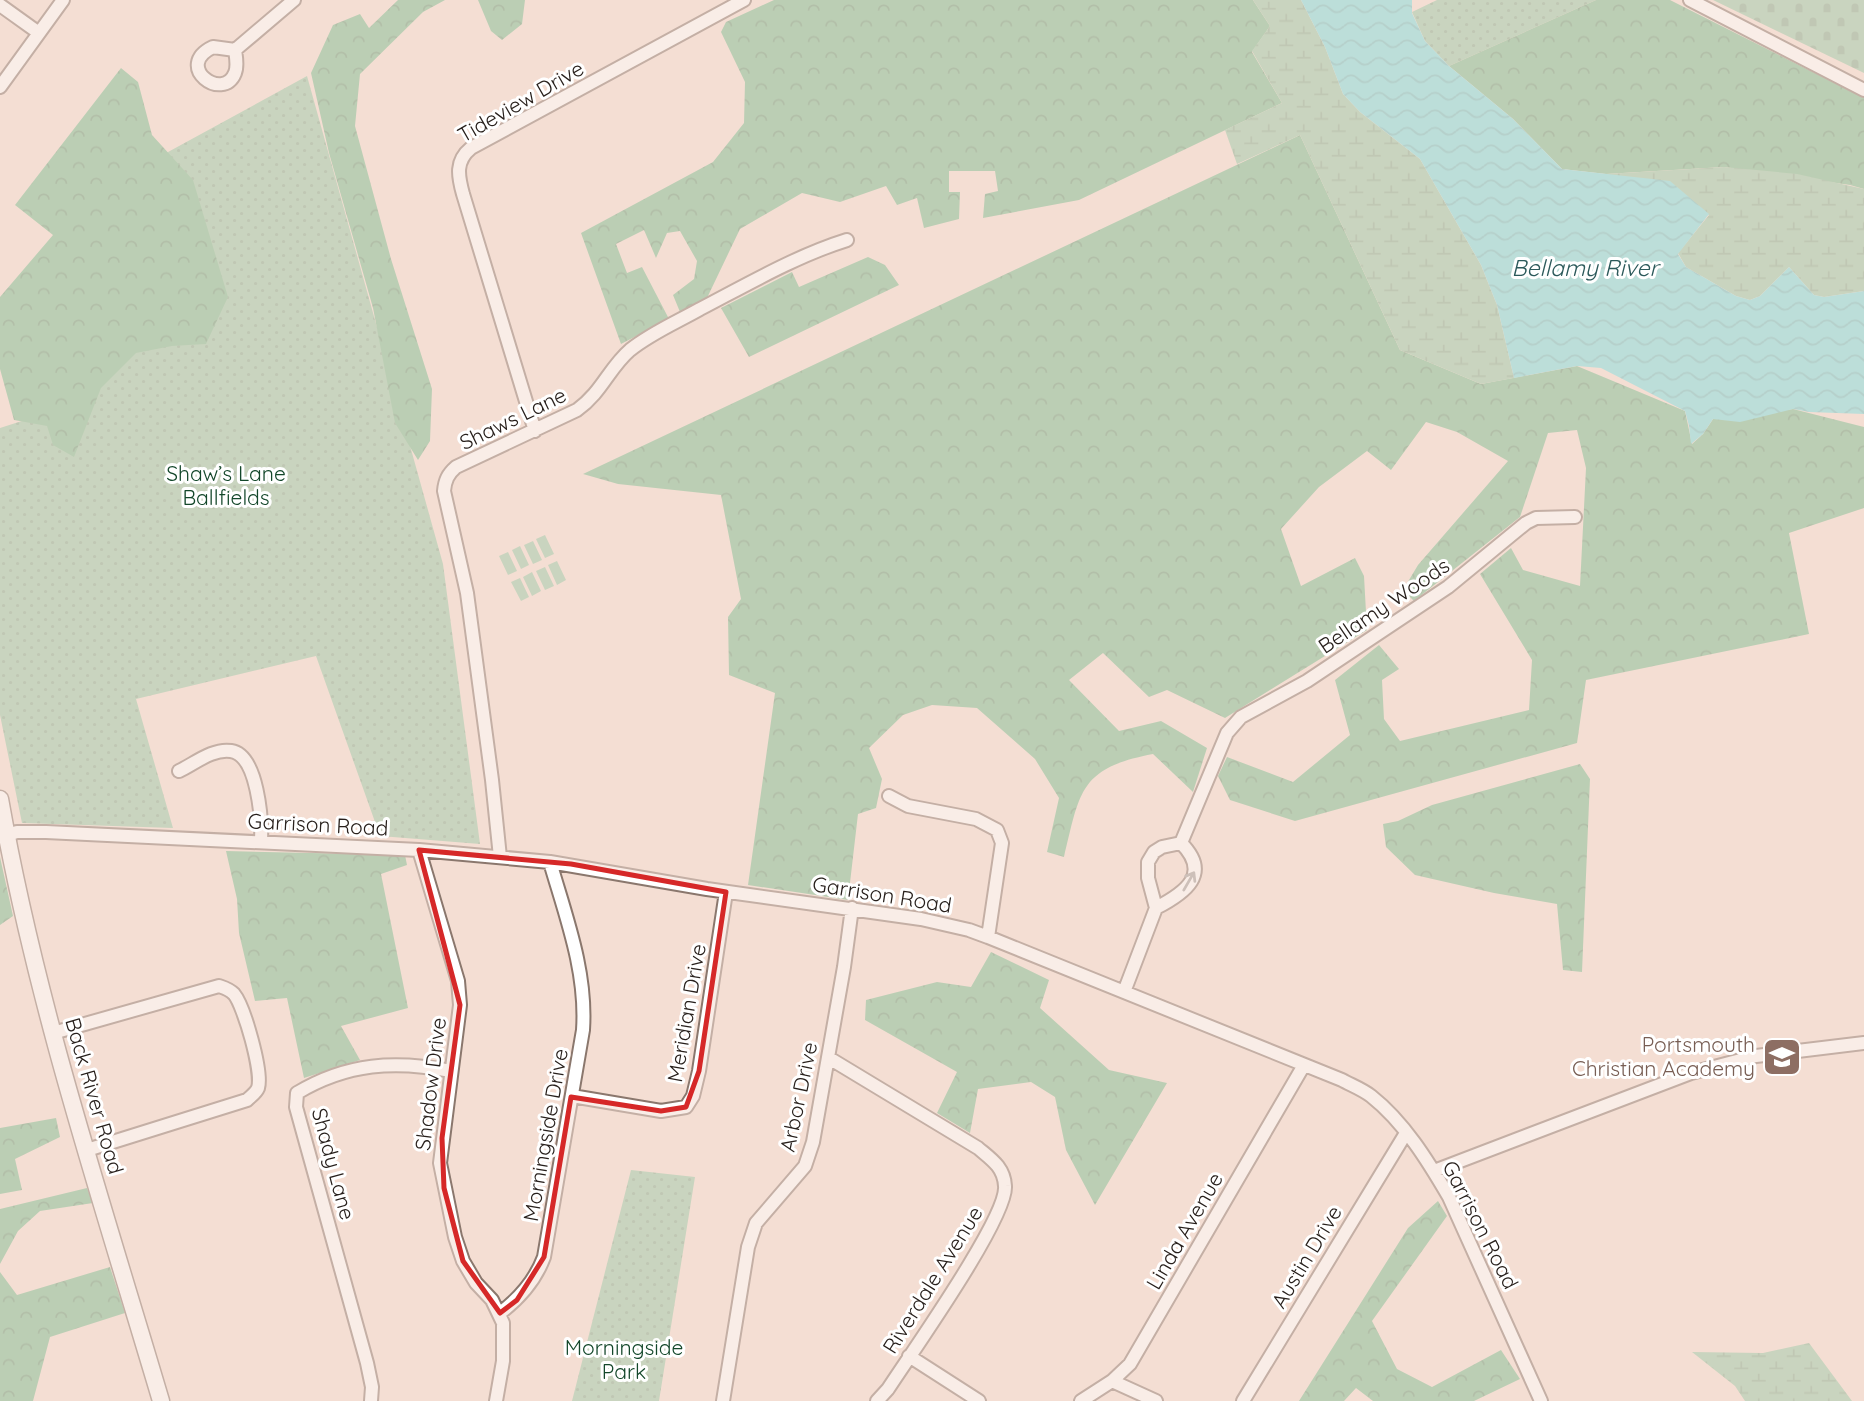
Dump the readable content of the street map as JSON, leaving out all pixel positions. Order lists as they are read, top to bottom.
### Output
{
  "streets": {
    "street": [
      "Tideview Drive",
      "Shaws Lane",
      "Bellamy Woods",
      "Garrison Road",
      "Meridian Drive",
      "Shadow Drive",
      "Back River Road",
      "Arbor Drive",
      "Morningside Drive",
      "Shady Lane",
      "Linda Avenue",
      "Austin Drive",
      "Riverdale Avenue"
    ]
  },
  "crossings": [
    ["Tideview Drive", "Shaws Lane"],
    ["Shaws Lane", "Garrison Road"],
    ["Garrison Road", "Meridian Drive"],
    ["Garrison Road", "Shadow Drive"],
    ["Garrison Road", "Back River Road"],
    ["Garrison Road", "Arbor Drive"],
    ["Garrison Road", "Morningside Drive"],
    ["Garrison Road", "Linda Avenue"],
    ["Garrison Road", "Austin Drive"],
    ["Meridian Drive", "Morningside Drive"],
    ["Shadow Drive", "Morningside Drive"],
    ["Shadow Drive", "Shady Lane"],
    ["Arbor Drive", "Riverdale Avenue"]
  ],
  "water": ["Bellamy River"],
  "parks": ["Shaw’s Lane Ballfields", "Morningside Park"],
  "places": {
    "school or university": ["Portsmouth Christian Academy"]
  }
}
